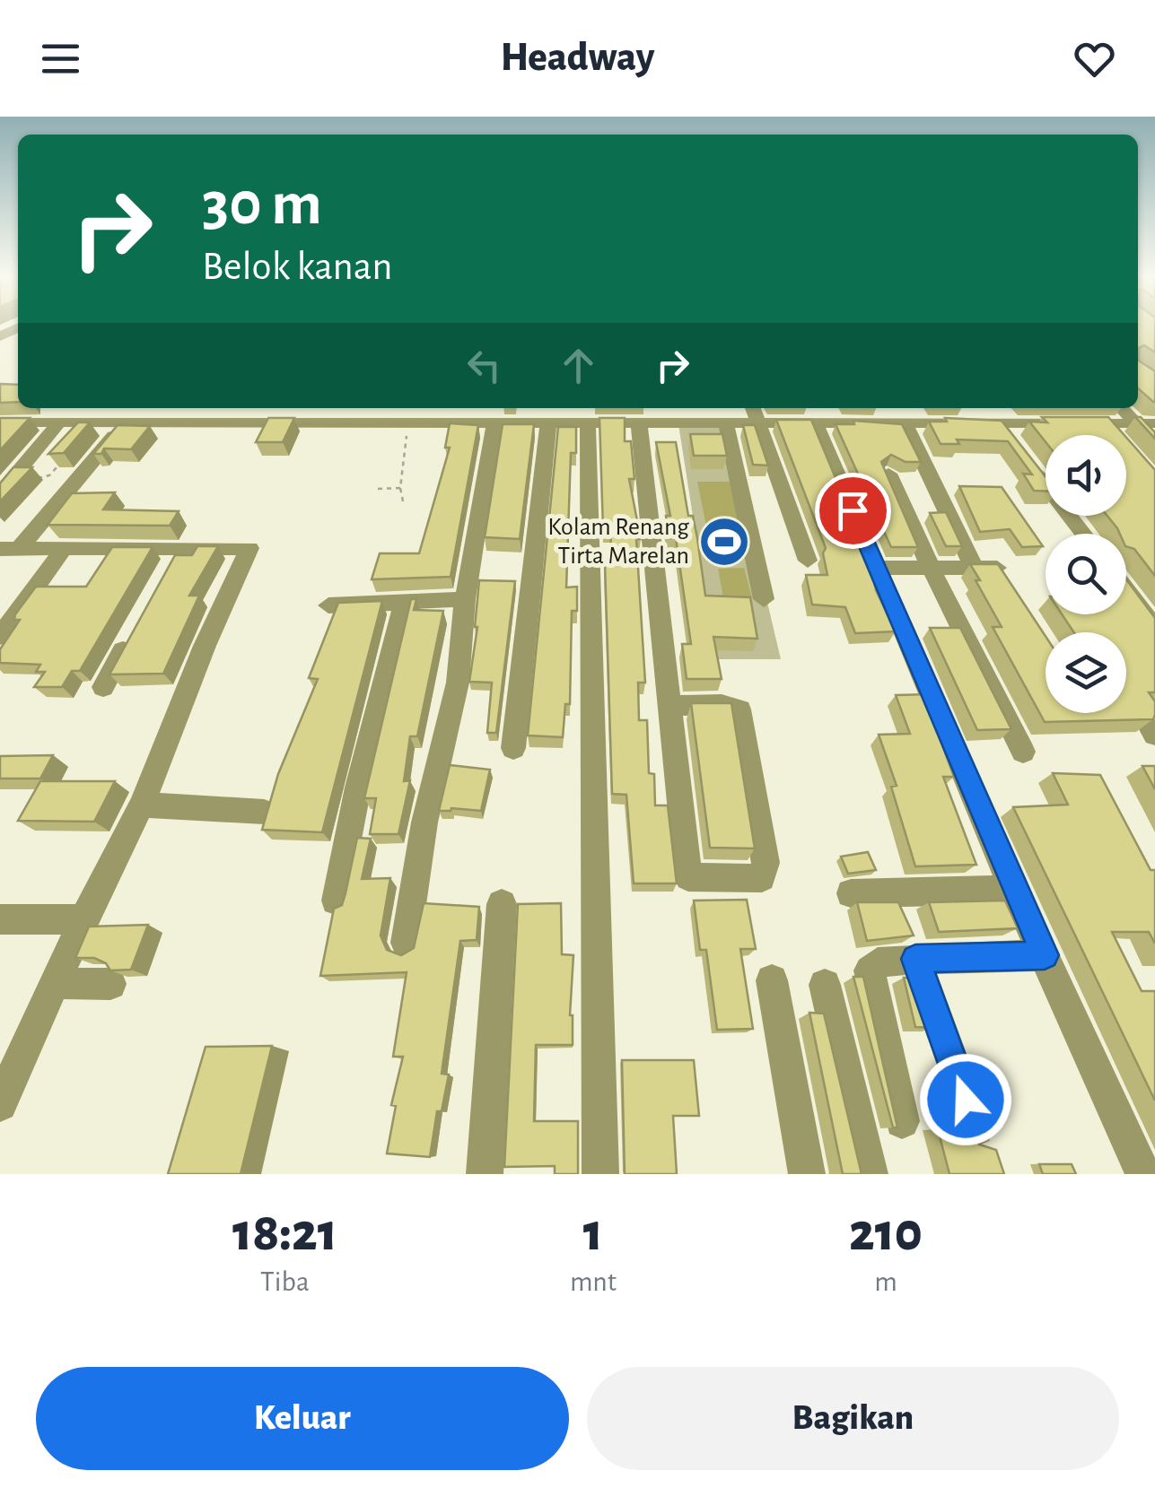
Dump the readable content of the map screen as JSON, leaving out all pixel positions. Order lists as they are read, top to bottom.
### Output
{
  "places": {
    "sports": ["Kolam Renang Tirta Marelan"]
  },
  "page": {
    "header": "Headway",
    "turn": ["30 m", "Belok kanan"],
    "eta": [
      "18:21",
      "Tiba",
      "1",
      "mnt",
      "210",
      "m"
    ],
    "buttons": ["Keluar", "Bagikan"]
  }
}
